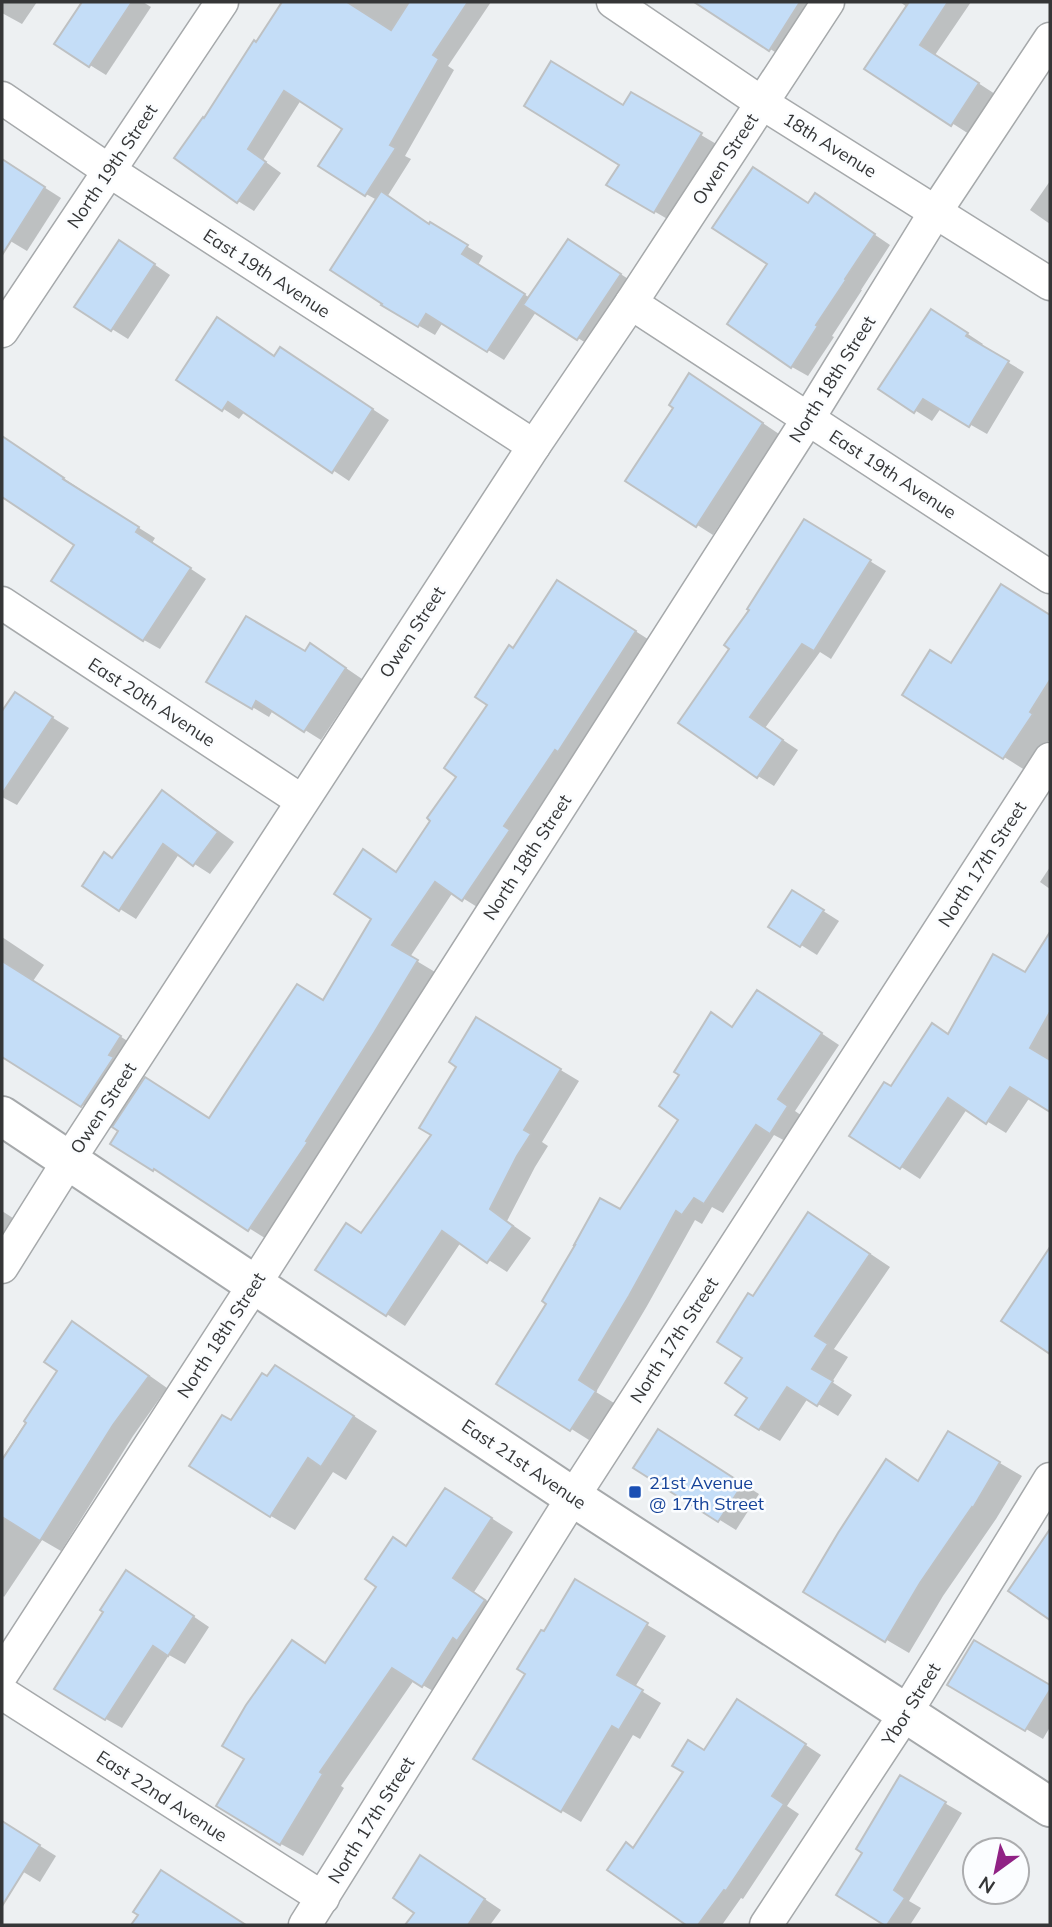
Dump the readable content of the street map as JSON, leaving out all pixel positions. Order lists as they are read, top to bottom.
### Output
{
  "streets": {
    "street": [
      "18th Avenue",
      "Owen Street",
      "North 19th Street",
      "East 19th Avenue",
      "North 18th Street",
      "East 20th Avenue",
      "North 17th Street",
      "East 21st Avenue",
      "Ybor Street",
      "East 22nd Avenue"
    ]
  },
  "crossings": [
    ["18th Avenue", "Owen Street"],
    ["18th Avenue", "North 18th Street"],
    ["Owen Street", "East 19th Avenue"],
    ["Owen Street", "East 20th Avenue"],
    ["Owen Street", "East 21st Avenue"],
    ["North 19th Street", "East 19th Avenue"],
    ["East 19th Avenue", "North 18th Street"],
    ["North 18th Street", "East 21st Avenue"],
    ["North 17th Street", "East 21st Avenue"],
    ["North 17th Street", "East 22nd Avenue"],
    ["East 21st Avenue", "Ybor Street"]
  ],
  "places": {
    "transit": ["21st Avenue @ 17th Street"]
  },
  "north": "bottom left"
}
